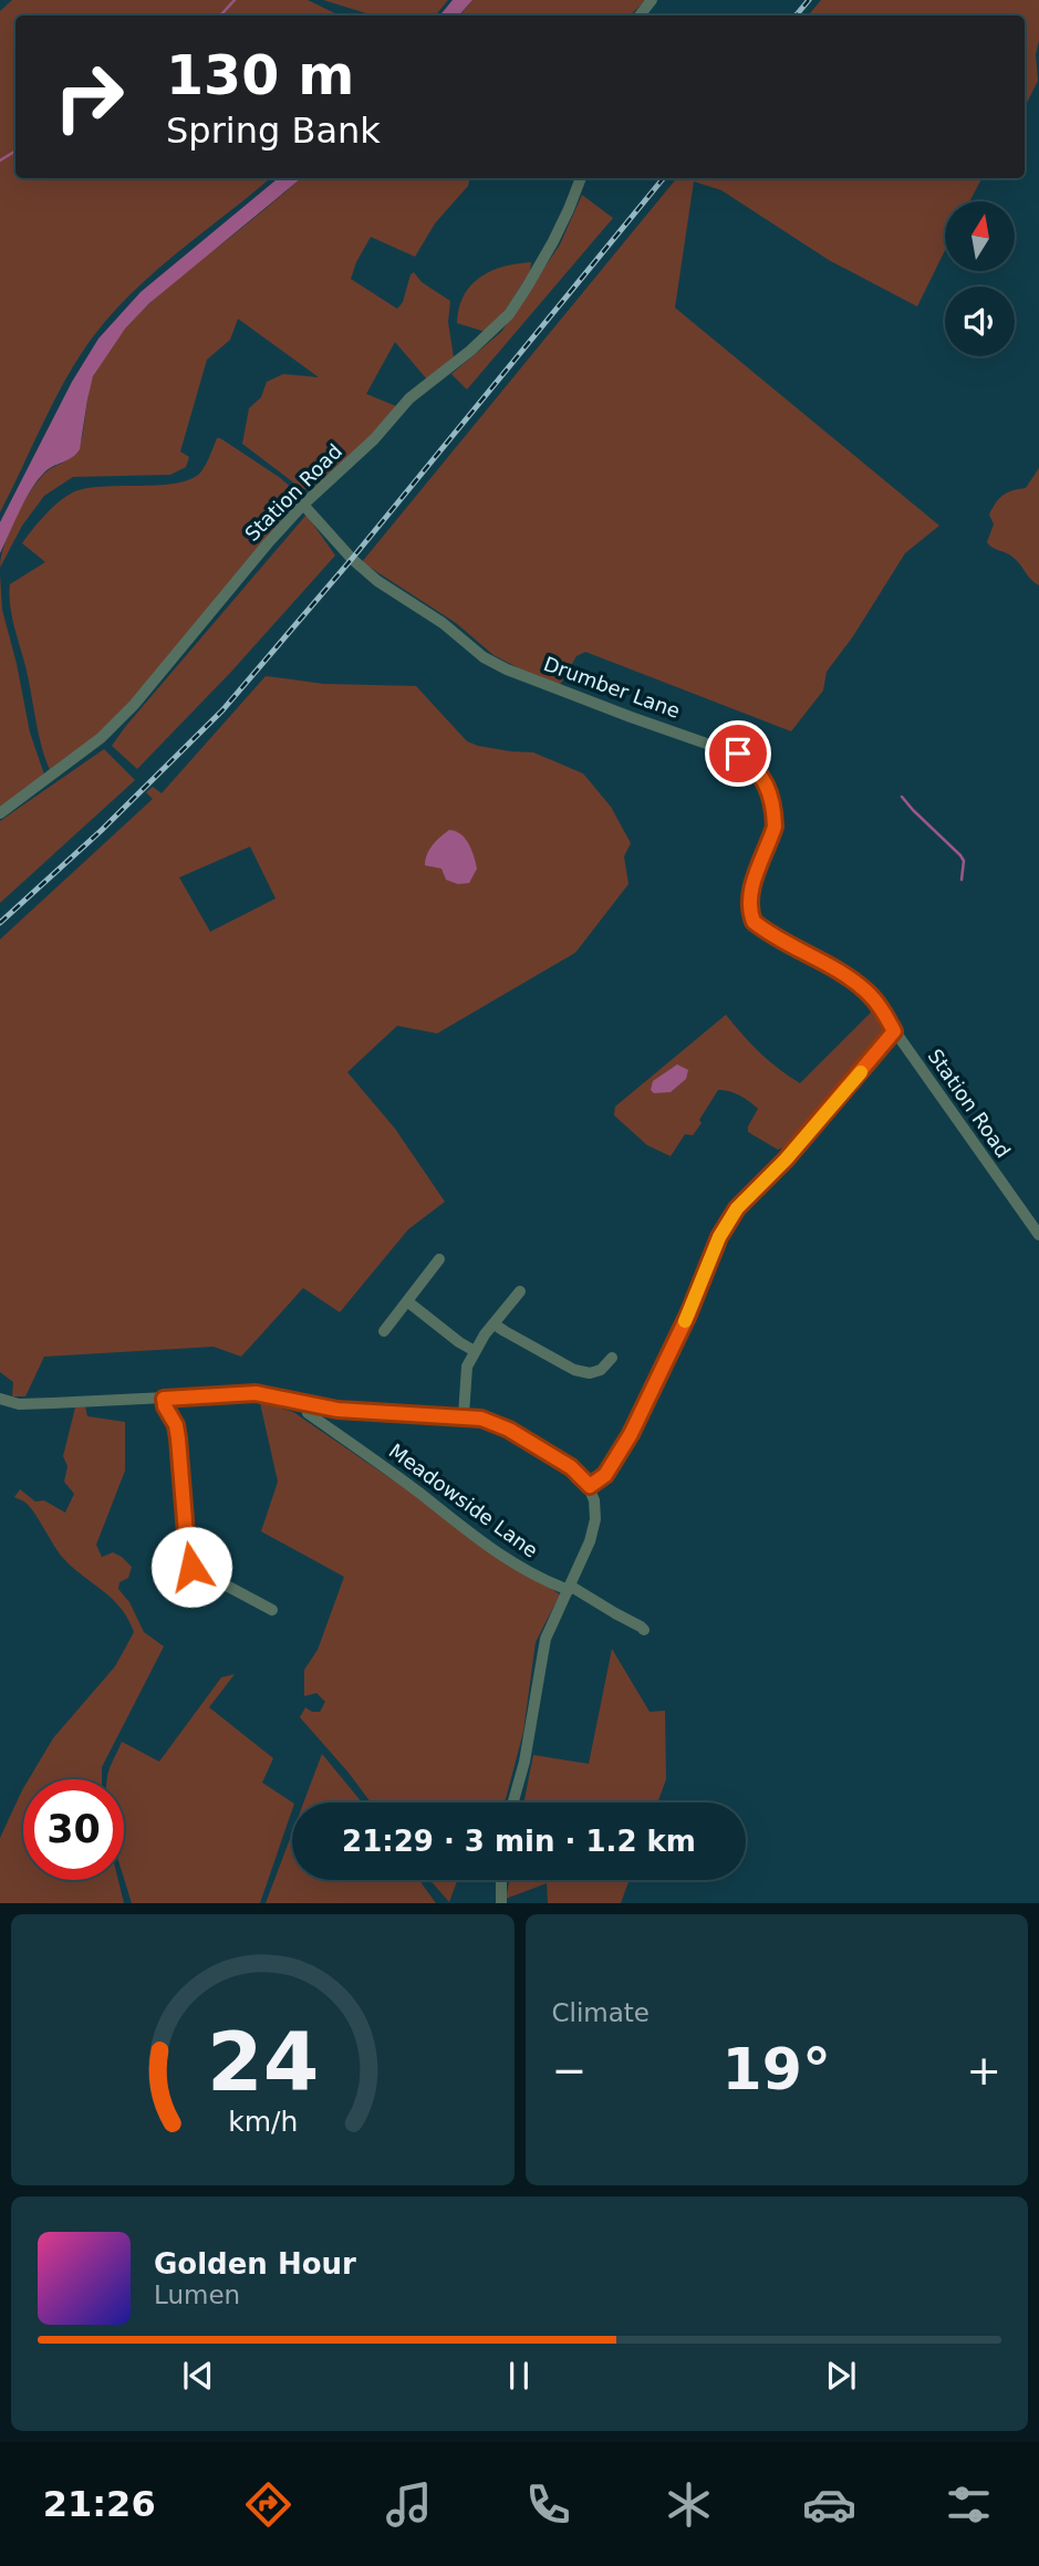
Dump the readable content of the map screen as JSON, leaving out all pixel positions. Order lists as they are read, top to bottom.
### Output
{
  "streets": {
    "street": ["Station Road", "Drumber Lane", "Meadowside Lane"]
  },
  "crossings": [
    ["Station Road", "Drumber Lane"]
  ],
  "north": "top",
  "page": {
    "turn": ["130 m", "Spring Bank"],
    "limit": "30",
    "trip": "21:29 · 3 min · 1.2 km",
    "tile": "Climate",
    "heat": ["−", "19°", "+"],
    "song": ["Golden Hour", "Lumen"],
    "tabs": "21:26",
    "gauge": ["24", "km/h"]
  }
}
